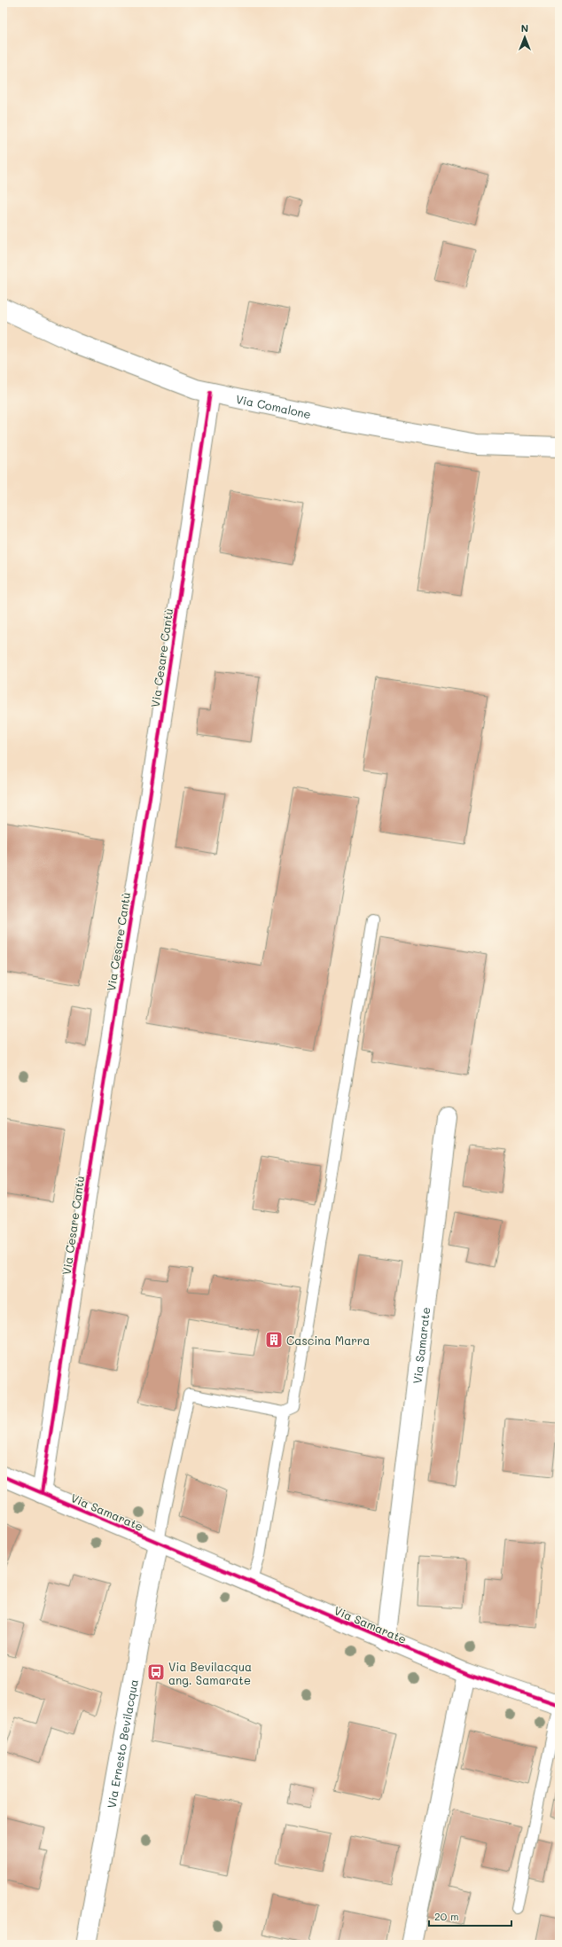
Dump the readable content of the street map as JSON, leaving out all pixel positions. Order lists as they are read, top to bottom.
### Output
{
  "streets": {
    "street": [
      "Via Comalone",
      "Via Cesare Cantù",
      "Via Samarate",
      "Via Ernesto Bevilacqua"
    ]
  },
  "crossings": [
    ["Via Comalone", "Via Cesare Cantù"],
    ["Via Cesare Cantù", "Via Samarate"],
    ["Via Samarate", "Via Ernesto Bevilacqua"]
  ],
  "places": {
    "building": ["Cascina Marra"],
    "bus stop": ["Via Bevilacqua ang. Samarate"]
  },
  "scale_bar": "20 m",
  "north": "top"
}
